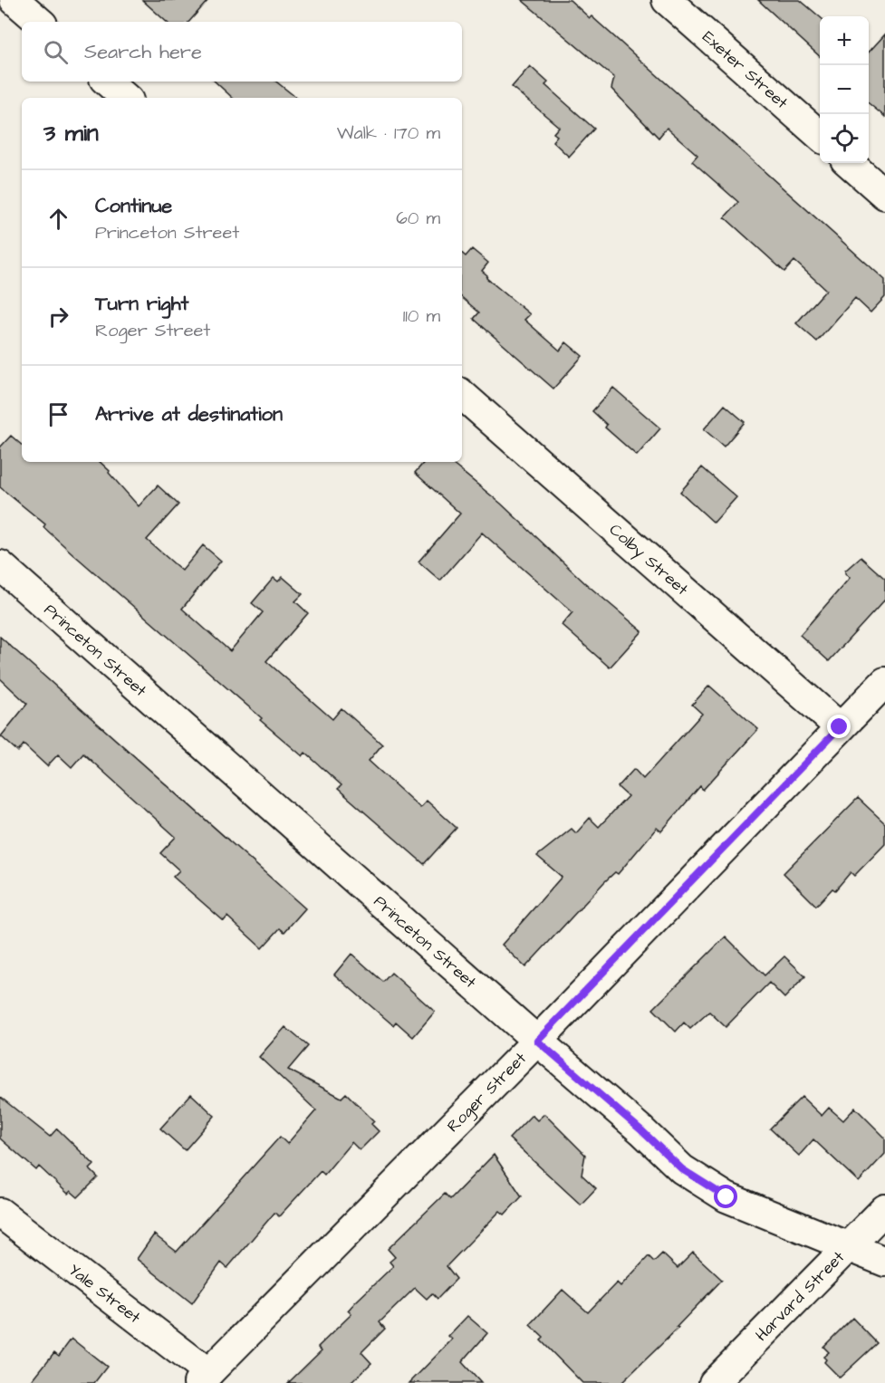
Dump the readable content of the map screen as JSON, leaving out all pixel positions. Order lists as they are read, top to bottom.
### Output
{
  "streets": {
    "street": [
      "Exeter Street",
      "Colby Street",
      "Princeton Street",
      "Roger Street",
      "Yale Street",
      "Harvard Street"
    ]
  },
  "crossings": [
    ["Colby Street", "Roger Street"],
    ["Princeton Street", "Roger Street"],
    ["Princeton Street", "Harvard Street"],
    ["Roger Street", "Yale Street"]
  ],
  "page": {
    "map_buttons": ["+", "−"],
    "search": "Search here",
    "heading": ["3 min", "Walk · 170 m"],
    "list": [
      ["Continue", "Princeton Street", "60 m"],
      ["Turn right", "Roger Street", "110 m"],
      "Arrive at destination"
    ]
  }
}
